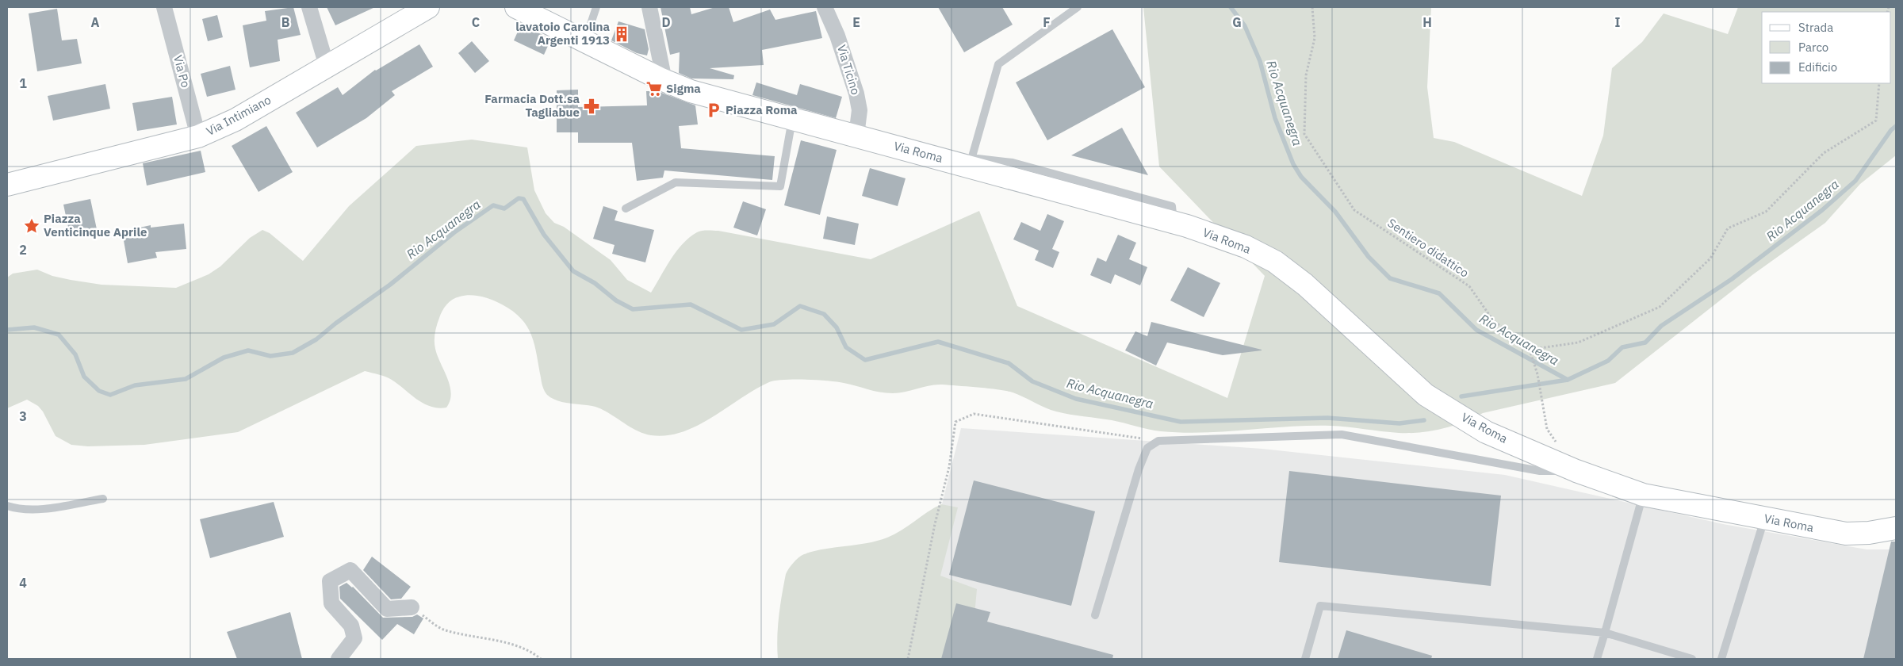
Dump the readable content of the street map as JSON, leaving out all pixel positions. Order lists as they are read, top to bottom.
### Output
{
  "streets": {
    "street": [
      "Via Ticino",
      "Via Po",
      "Via Intimiano",
      "Via Roma"
    ],
    "path": ["Sentiero didattico"]
  },
  "crossings": [
    ["Via Ticino", "Via Roma"],
    ["Via Po", "Via Intimiano"]
  ],
  "water": ["Rio Acquanegra"],
  "places": {
    "building": ["lavatoio Carolina Argenti 1913"],
    "supermarket": ["Sigma"],
    "pharmacy": ["Farmacia Dott.sa Tagliabue"],
    "parking": ["Piazza Roma"],
    "place": ["Piazza Venticinque Aprile"]
  },
  "legend": ["Strada", "Parco", "Edificio"],
  "grid": {
    "columns": [
      "A",
      "B",
      "C",
      "D",
      "E",
      "F",
      "G",
      "H",
      "I"
    ],
    "rows": [
      "1",
      "2",
      "3",
      "4"
    ]
  }
}
